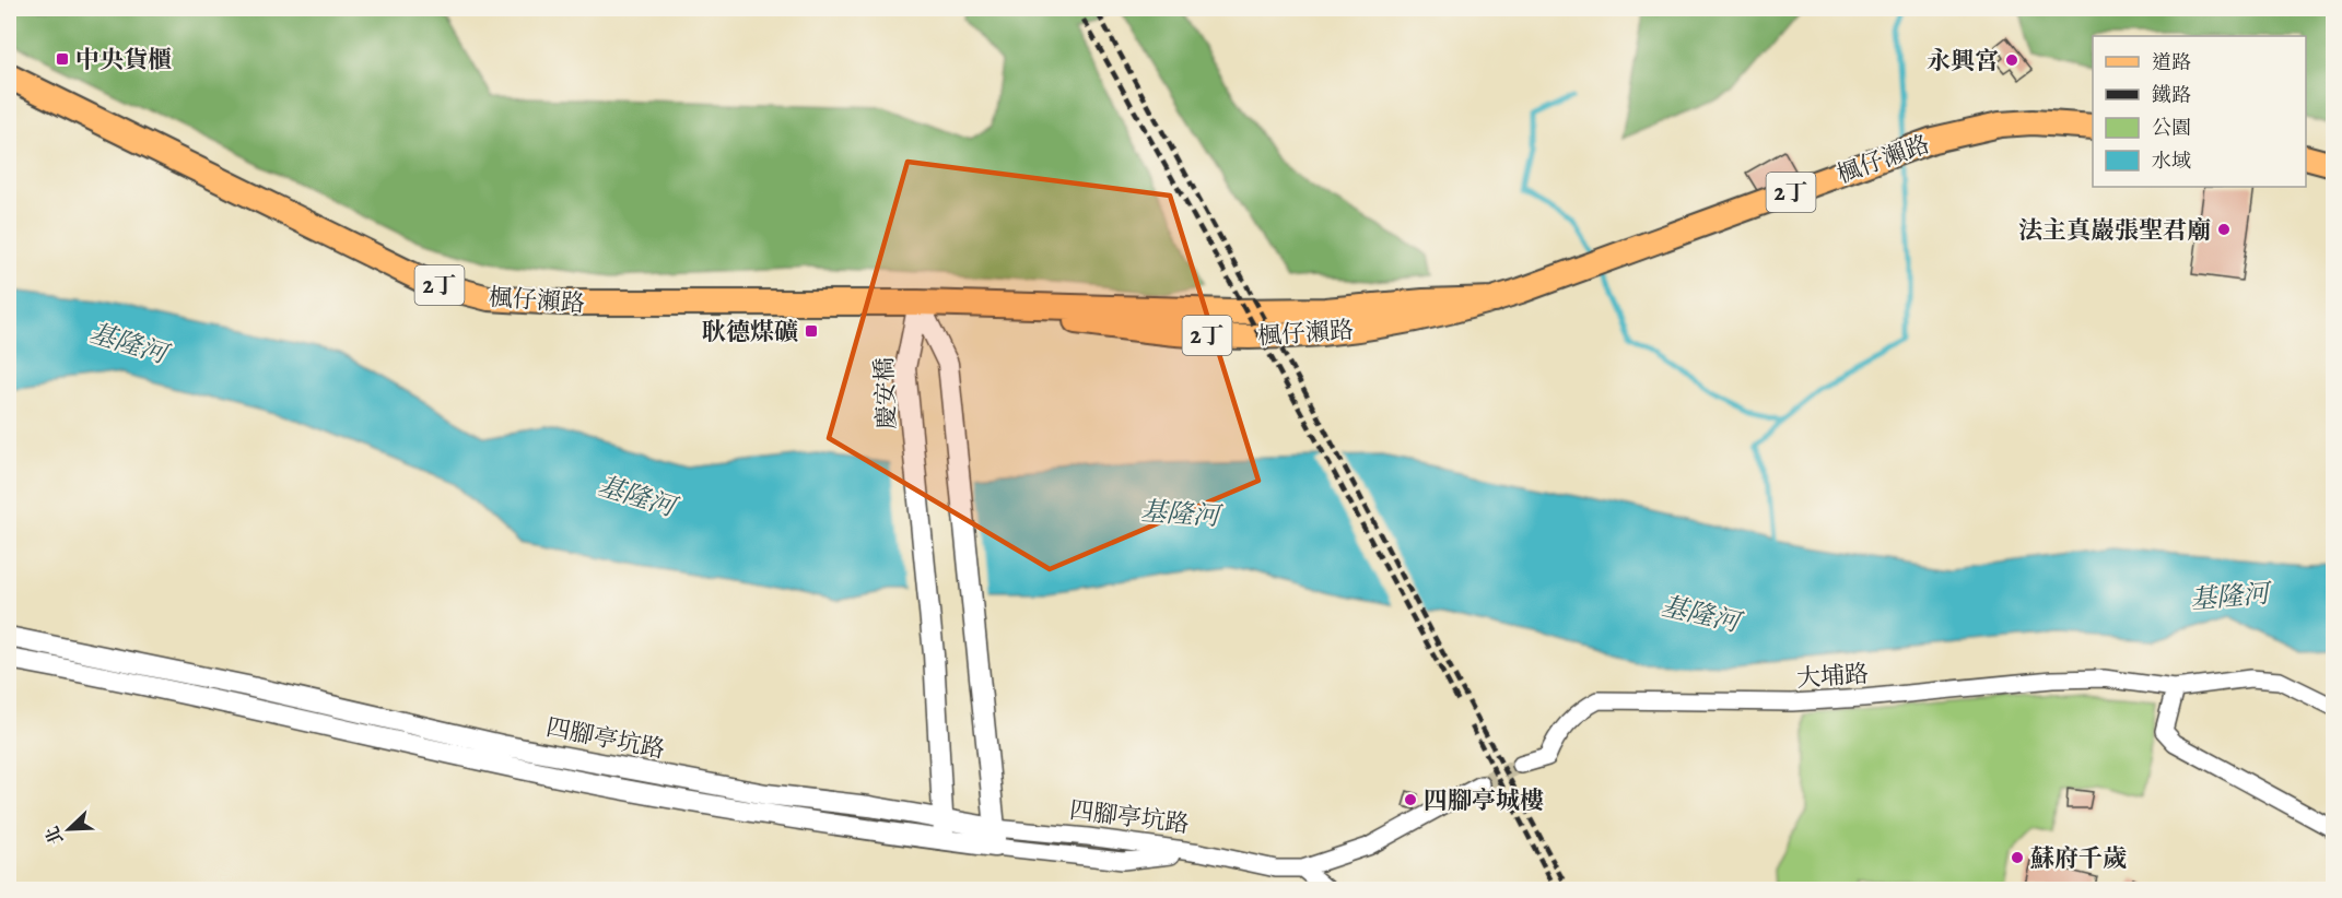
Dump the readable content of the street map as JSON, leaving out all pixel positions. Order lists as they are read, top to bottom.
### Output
{
  "streets": {
    "main road": ["楓仔瀨路", "2丁"],
    "street": ["慶安橋", "大埔路", "四腳亭坑路"]
  },
  "crossings": [
    ["楓仔瀨路", "慶安橋"],
    ["慶安橋", "四腳亭坑路"]
  ],
  "water": ["基隆河"],
  "places": {
    "transit": ["中央貨櫃", "耿德煤礦"],
    "other": [
      "永興宮",
      "法主真巖張聖君廟",
      "四腳亭城樓",
      "蘇府千歲"
    ]
  },
  "legend": [
    "道路",
    "鐵路",
    "公園",
    "水域"
  ],
  "north": "bottom left"
}
